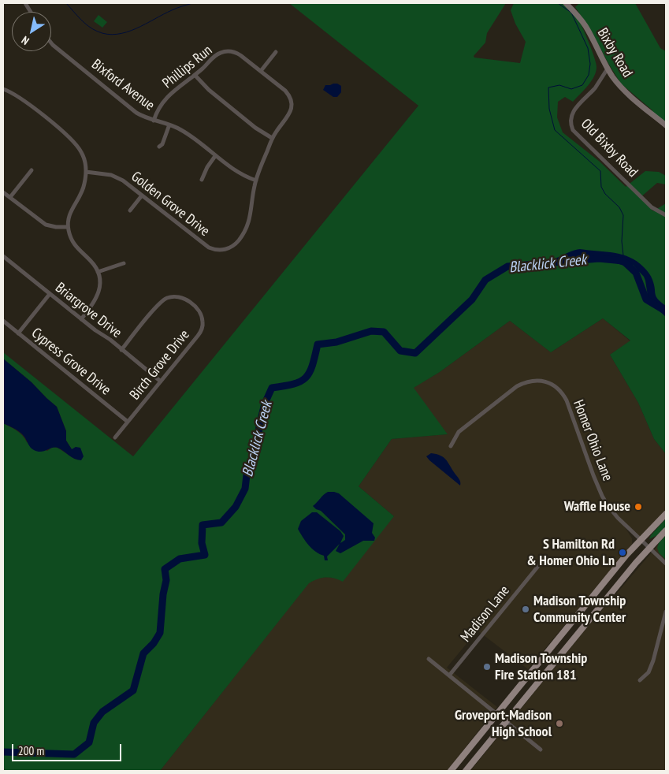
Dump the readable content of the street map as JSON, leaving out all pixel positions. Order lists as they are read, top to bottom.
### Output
{
  "streets": {
    "street": [
      "Bixby Road",
      "Phillips Run",
      "Bixford Avenue",
      "Old Bixby Road",
      "Golden Grove Drive",
      "Briargrove Drive",
      "Cypress Grove Drive",
      "Birch Grove Drive",
      "Homer Ohio Lane",
      "Madison Lane"
    ]
  },
  "crossings": [
    ["Bixby Road", "Old Bixby Road"],
    ["Phillips Run", "Bixford Avenue"],
    ["Bixford Avenue", "Golden Grove Drive"],
    ["Briargrove Drive", "Birch Grove Drive"],
    ["Cypress Grove Drive", "Birch Grove Drive"]
  ],
  "water": ["Blacklick Creek"],
  "places": [
    "Waffle House",
    "S Hamilton Rd & Homer Ohio Ln",
    "Madison Township Community Center",
    "Madison Township Fire Station 181",
    "Groveport-Madison High School"
  ],
  "scale_bar": "200 m",
  "north": "bottom left"
}
